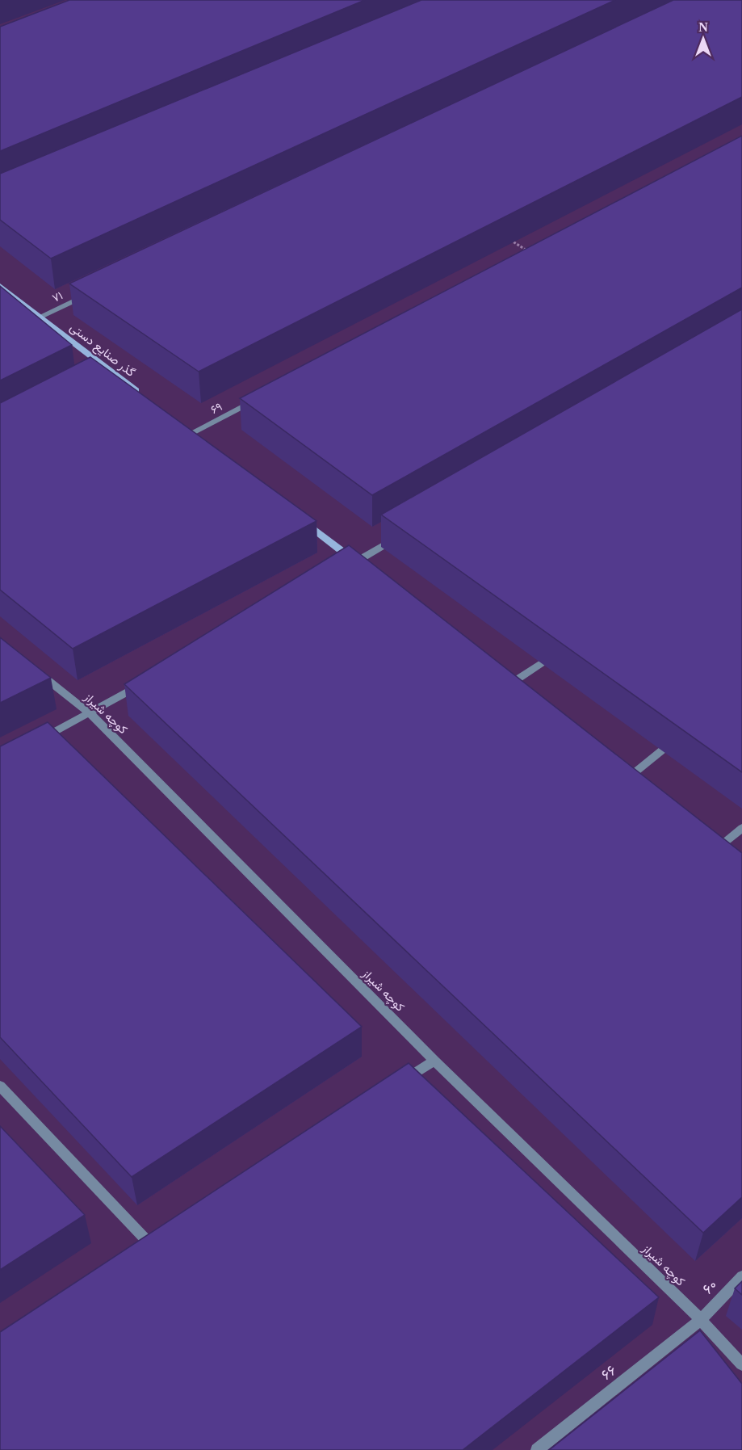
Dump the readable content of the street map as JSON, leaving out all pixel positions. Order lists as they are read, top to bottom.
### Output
{
  "streets": {
    "main road": ["گذر صنایع دستی"],
    "street": [
      "۷۱",
      "۶۹",
      "کوچه شیراز",
      "۶۰",
      "۶۶"
    ]
  },
  "crossings": [
    ["۷۱", "گذر صنایع دستی"],
    ["کوچه شیراز", "۶۰"],
    ["کوچه شیراز", "۶۶"],
    ["۶۰", "۶۶"]
  ],
  "north": "top"
}
